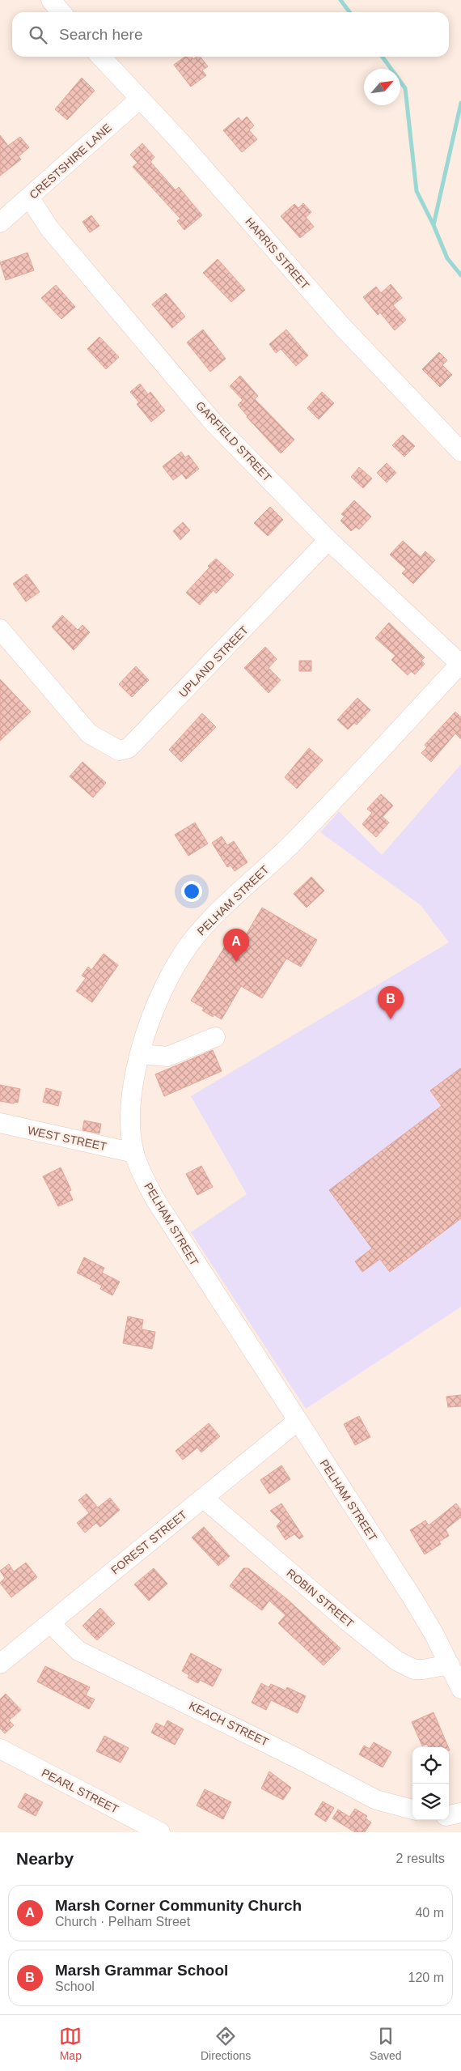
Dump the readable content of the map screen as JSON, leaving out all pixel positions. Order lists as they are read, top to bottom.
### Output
{
  "streets": {
    "street": [
      "CRESTSHIRE LANE",
      "HARRIS STREET",
      "GARFIELD STREET",
      "UPLAND STREET",
      "PELHAM STREET",
      "WEST STREET",
      "FOREST STREET",
      "ROBIN STREET",
      "KEACH STREET",
      "PEARL STREET"
    ]
  },
  "crossings": [
    ["CRESTSHIRE LANE", "HARRIS STREET"],
    ["CRESTSHIRE LANE", "GARFIELD STREET"],
    ["GARFIELD STREET", "UPLAND STREET"],
    ["GARFIELD STREET", "PELHAM STREET"],
    ["PELHAM STREET", "WEST STREET"],
    ["PELHAM STREET", "FOREST STREET"],
    ["PELHAM STREET", "ROBIN STREET"],
    ["FOREST STREET", "ROBIN STREET"],
    ["FOREST STREET", "KEACH STREET"]
  ],
  "north": "top right",
  "page": {
    "search": "Search here",
    "pins": ["A", "B"],
    "heading": ["Nearby", "2 results"],
    "list": [
      {
        "mark": "A",
        "name": "Marsh Corner Community Church",
        "note": "Church · Pelham Street",
        "value": "40 m"
      },
      {
        "mark": "B",
        "name": "Marsh Grammar School",
        "note": "School",
        "value": "120 m"
      }
    ],
    "nav": ["Map", "Directions", "Saved"]
  }
}
